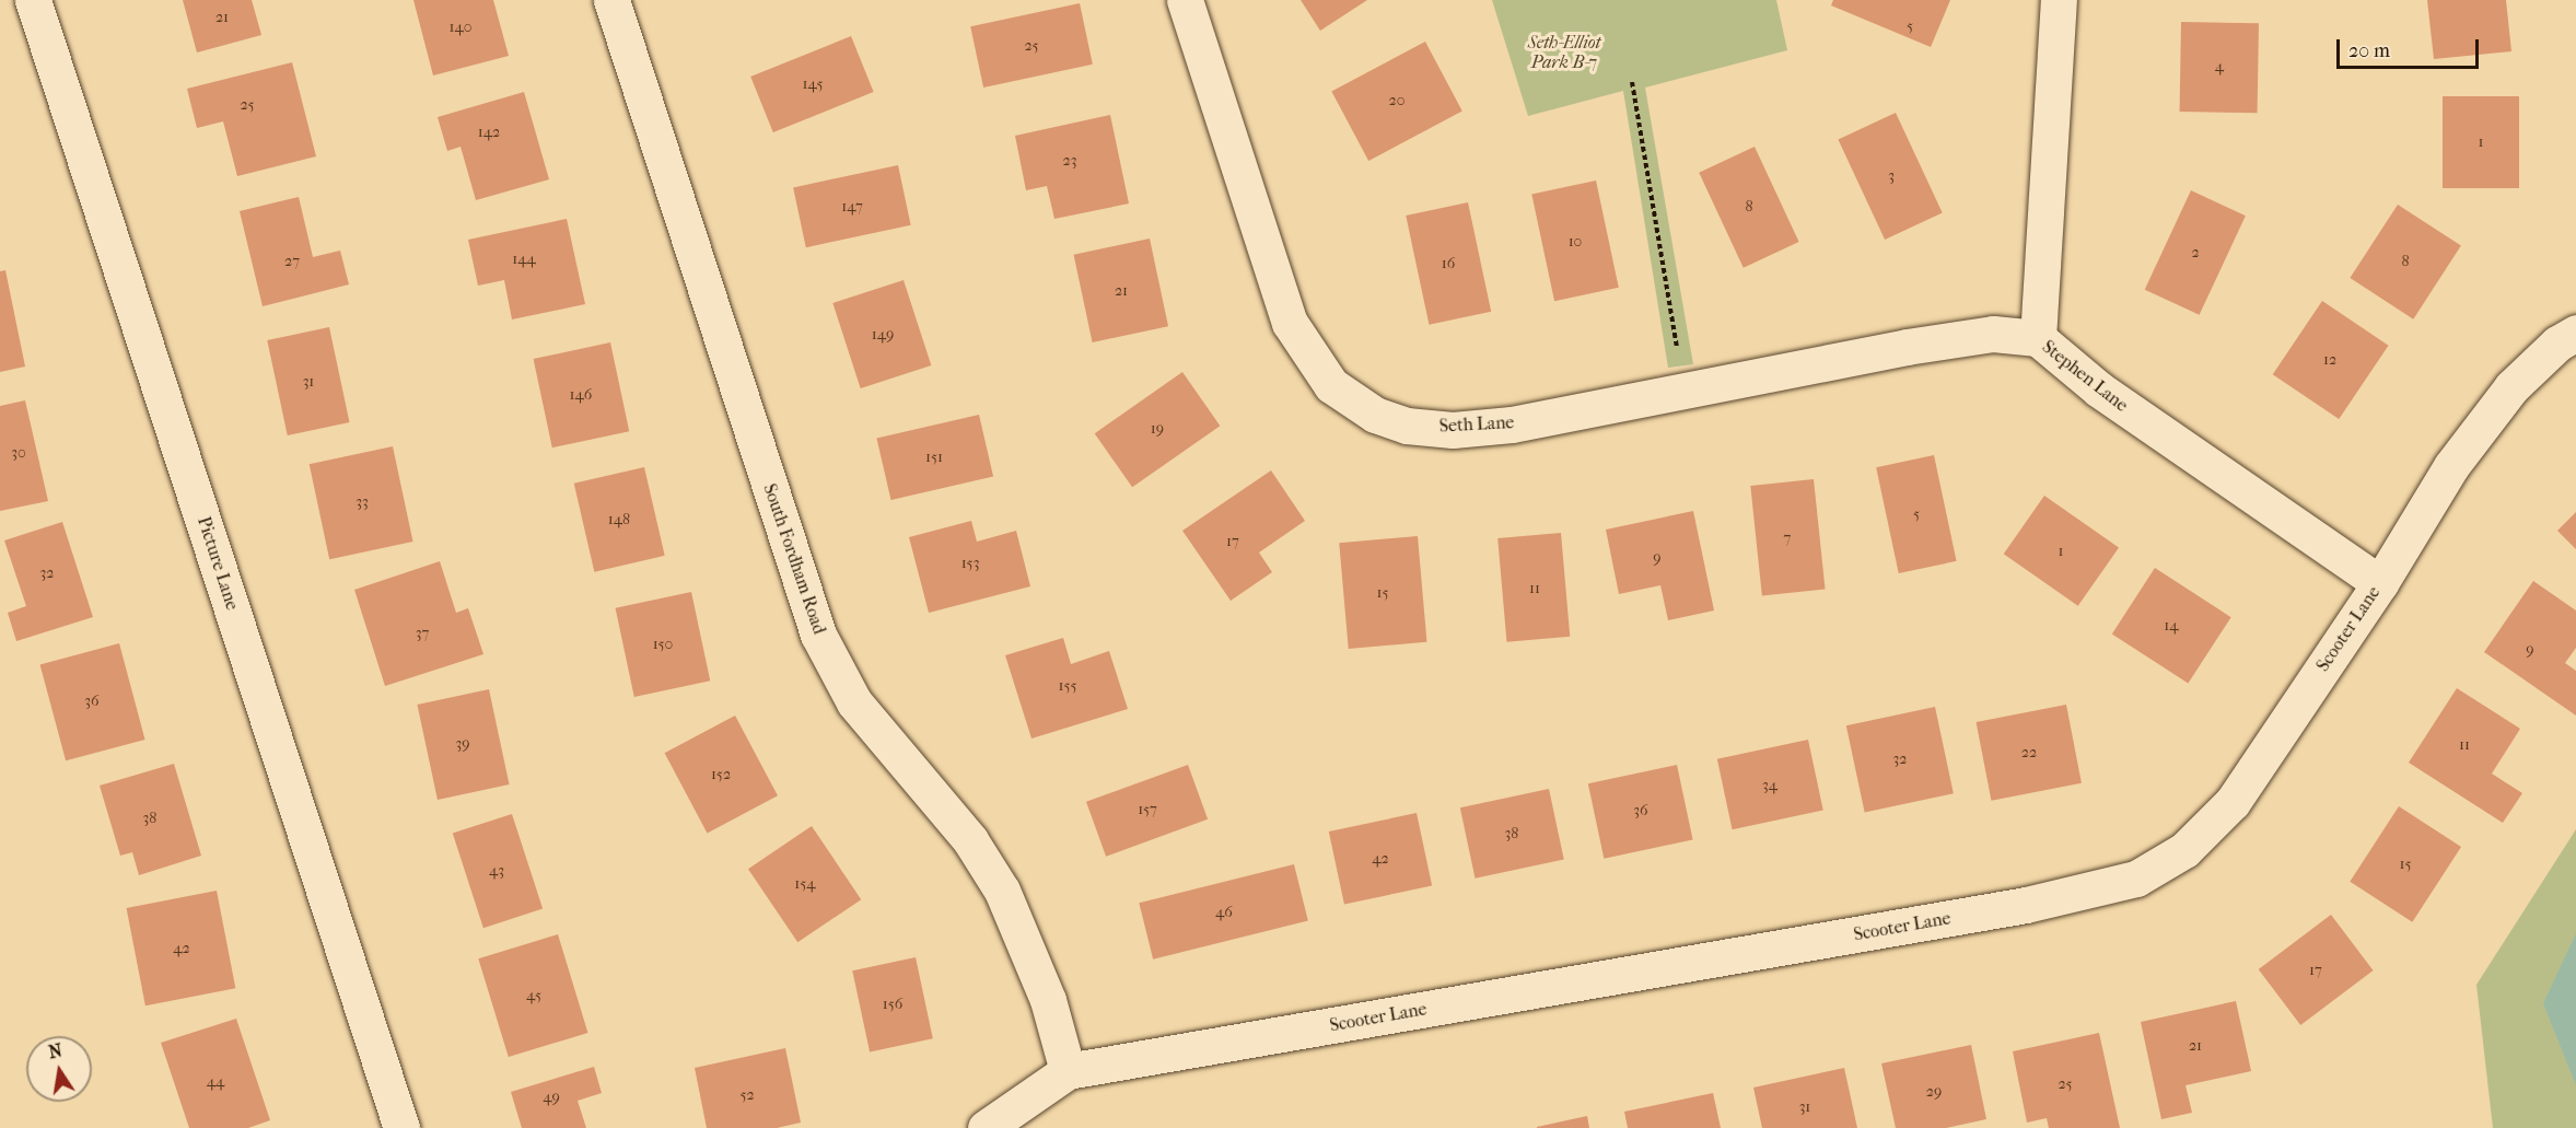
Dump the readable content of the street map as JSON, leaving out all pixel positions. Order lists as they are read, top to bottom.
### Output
{
  "streets": {
    "street": [
      "Stephen Lane",
      "Seth Lane",
      "South Fordham Road",
      "Picture Lane",
      "Scooter Lane"
    ]
  },
  "crossings": [
    ["Stephen Lane", "Seth Lane"],
    ["Stephen Lane", "Scooter Lane"],
    ["South Fordham Road", "Scooter Lane"]
  ],
  "parks": ["Seth-Elliot Park B-7"],
  "house_numbers": [
    "21",
    "5",
    "140",
    "25",
    "4",
    "145",
    "20",
    "25",
    "142",
    "1",
    "23",
    "3",
    "147",
    "8",
    "10",
    "2",
    "144",
    "27",
    "8",
    "16",
    "21",
    "149",
    "12",
    "31",
    "146",
    "19",
    "30",
    "151",
    "33",
    "5",
    "148",
    "7",
    "17",
    "1",
    "9",
    "153",
    "32",
    "11",
    "15",
    "14",
    "37",
    "150",
    "9",
    "155",
    "36",
    "39",
    "11",
    "22",
    "32",
    "152",
    "34",
    "157",
    "36",
    "38",
    "38",
    "42",
    "15",
    "43",
    "154",
    "46",
    "42",
    "17",
    "45",
    "156",
    "21",
    "44",
    "25",
    "29",
    "52",
    "49",
    "31"
  ],
  "scale_bar": "20 m",
  "north": "top"
}
